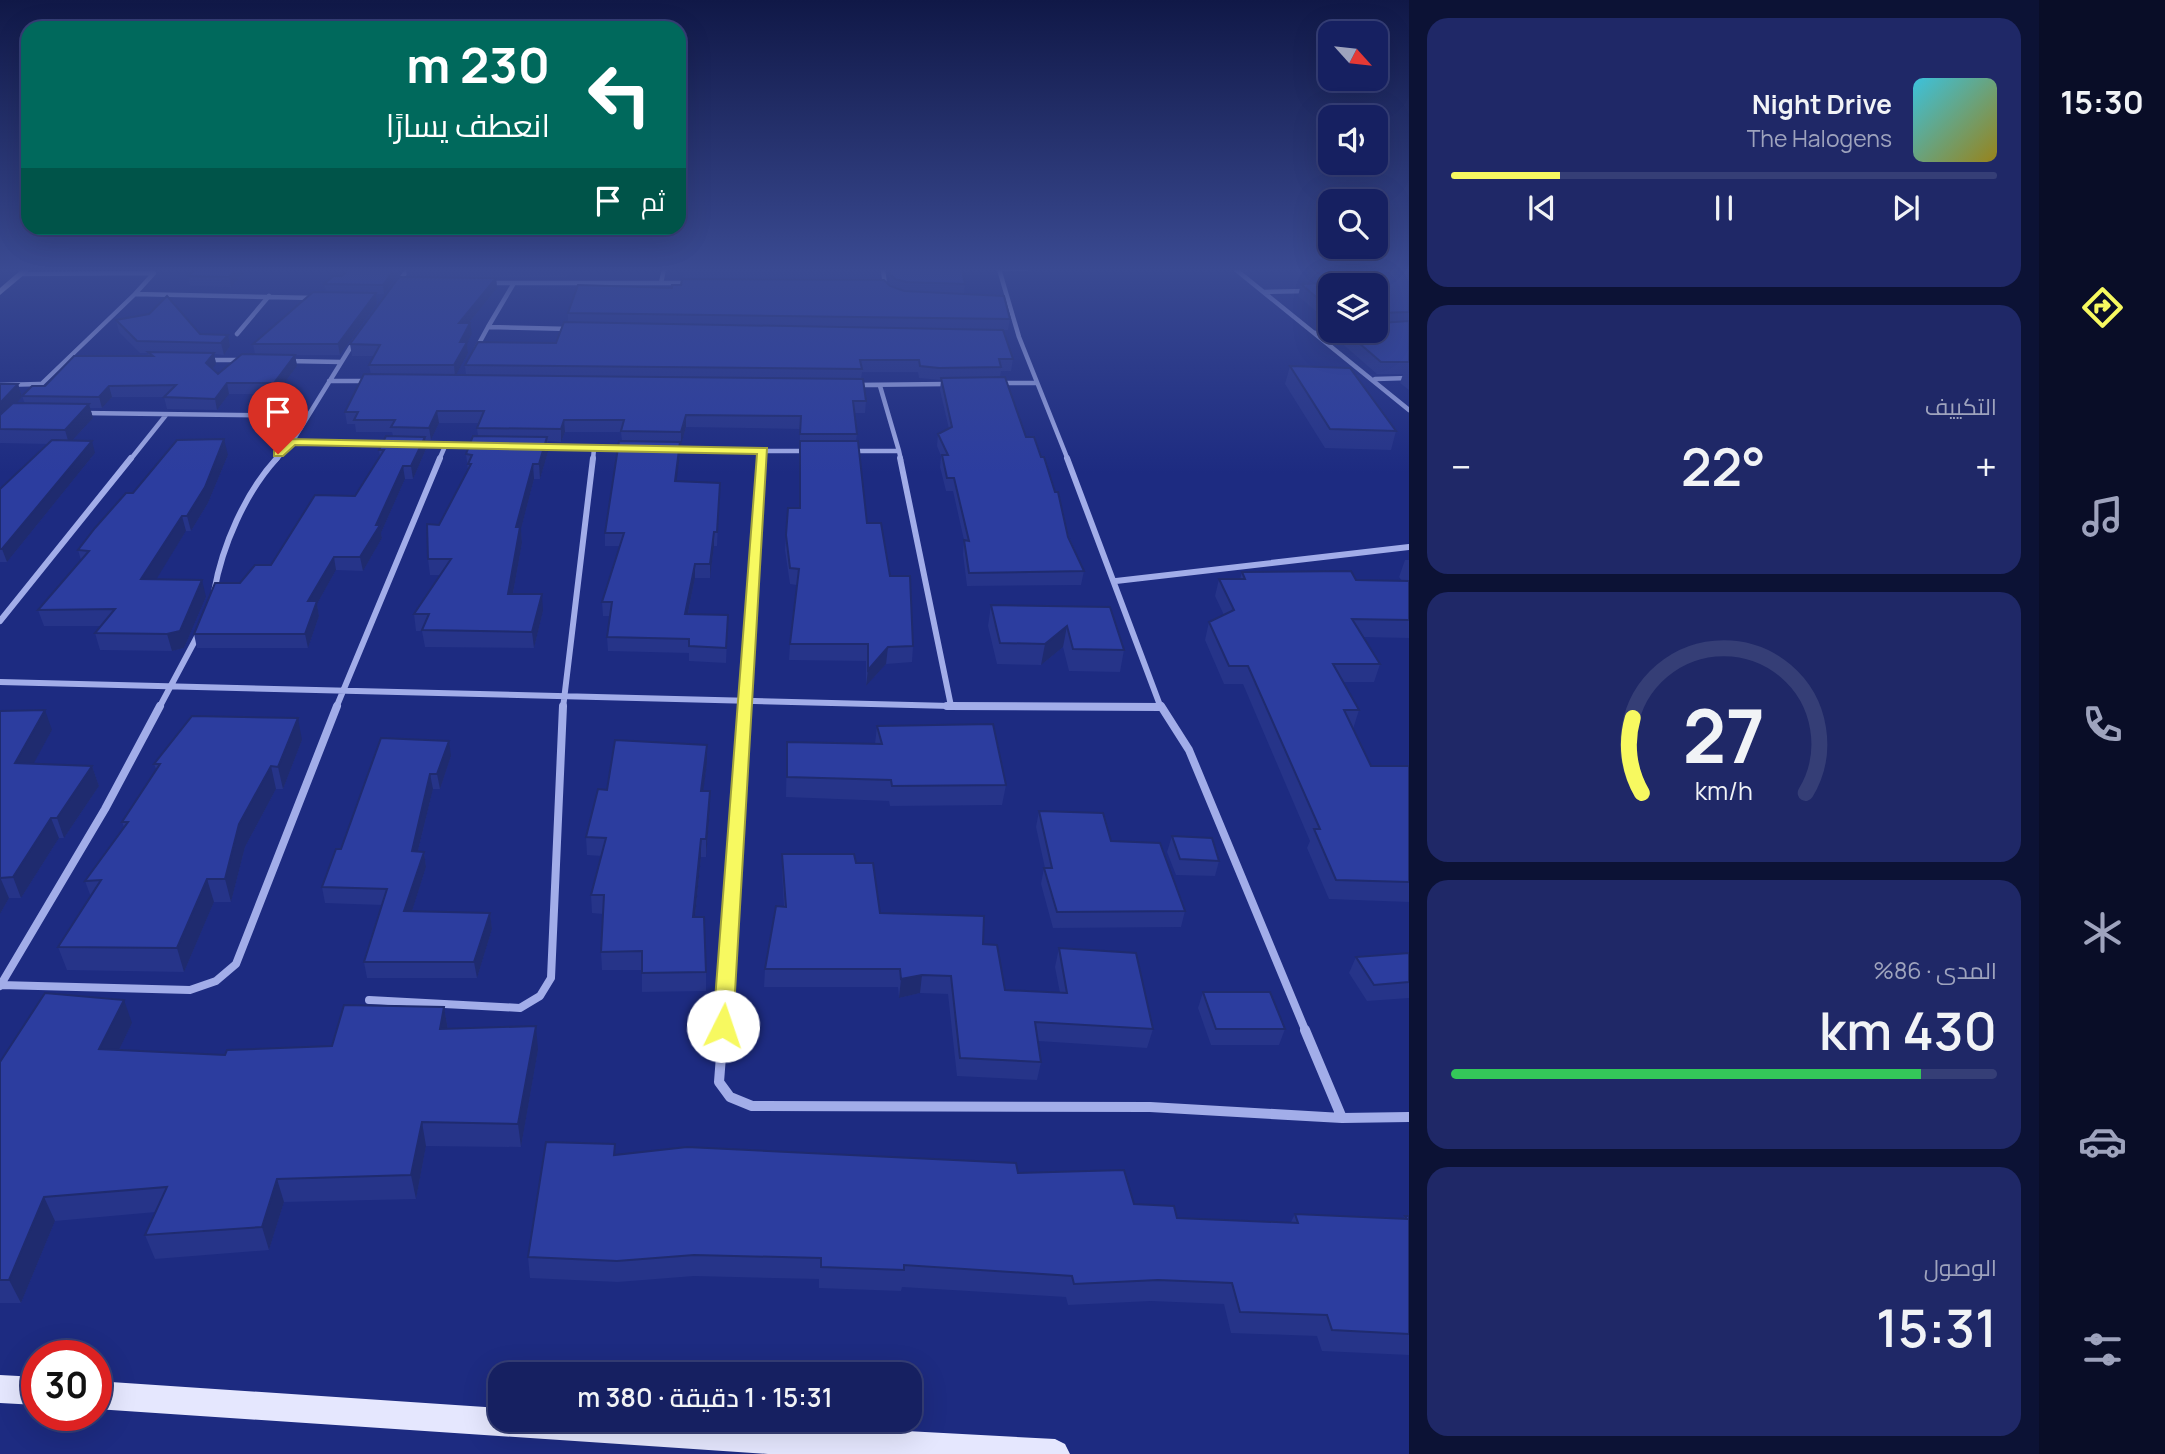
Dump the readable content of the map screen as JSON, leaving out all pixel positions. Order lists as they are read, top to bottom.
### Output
{
  "north": "bottom right",
  "page": {
    "tabs": "15:30",
    "turn": ["230 m", "انعطف يسارًا"],
    "song": ["Night Drive", "The Halogens"],
    "then": "ثم",
    "tile": [
      "التكييف",
      ["المدى · 86%", "430 km"],
      ["الوصول", "15:31"]
    ],
    "heat": ["−", "22°", "+"],
    "limit": "30",
    "trip": "15:31 · 1 دقيقة · 380 m",
    "gauge": ["27", "km/h"]
  }
}
